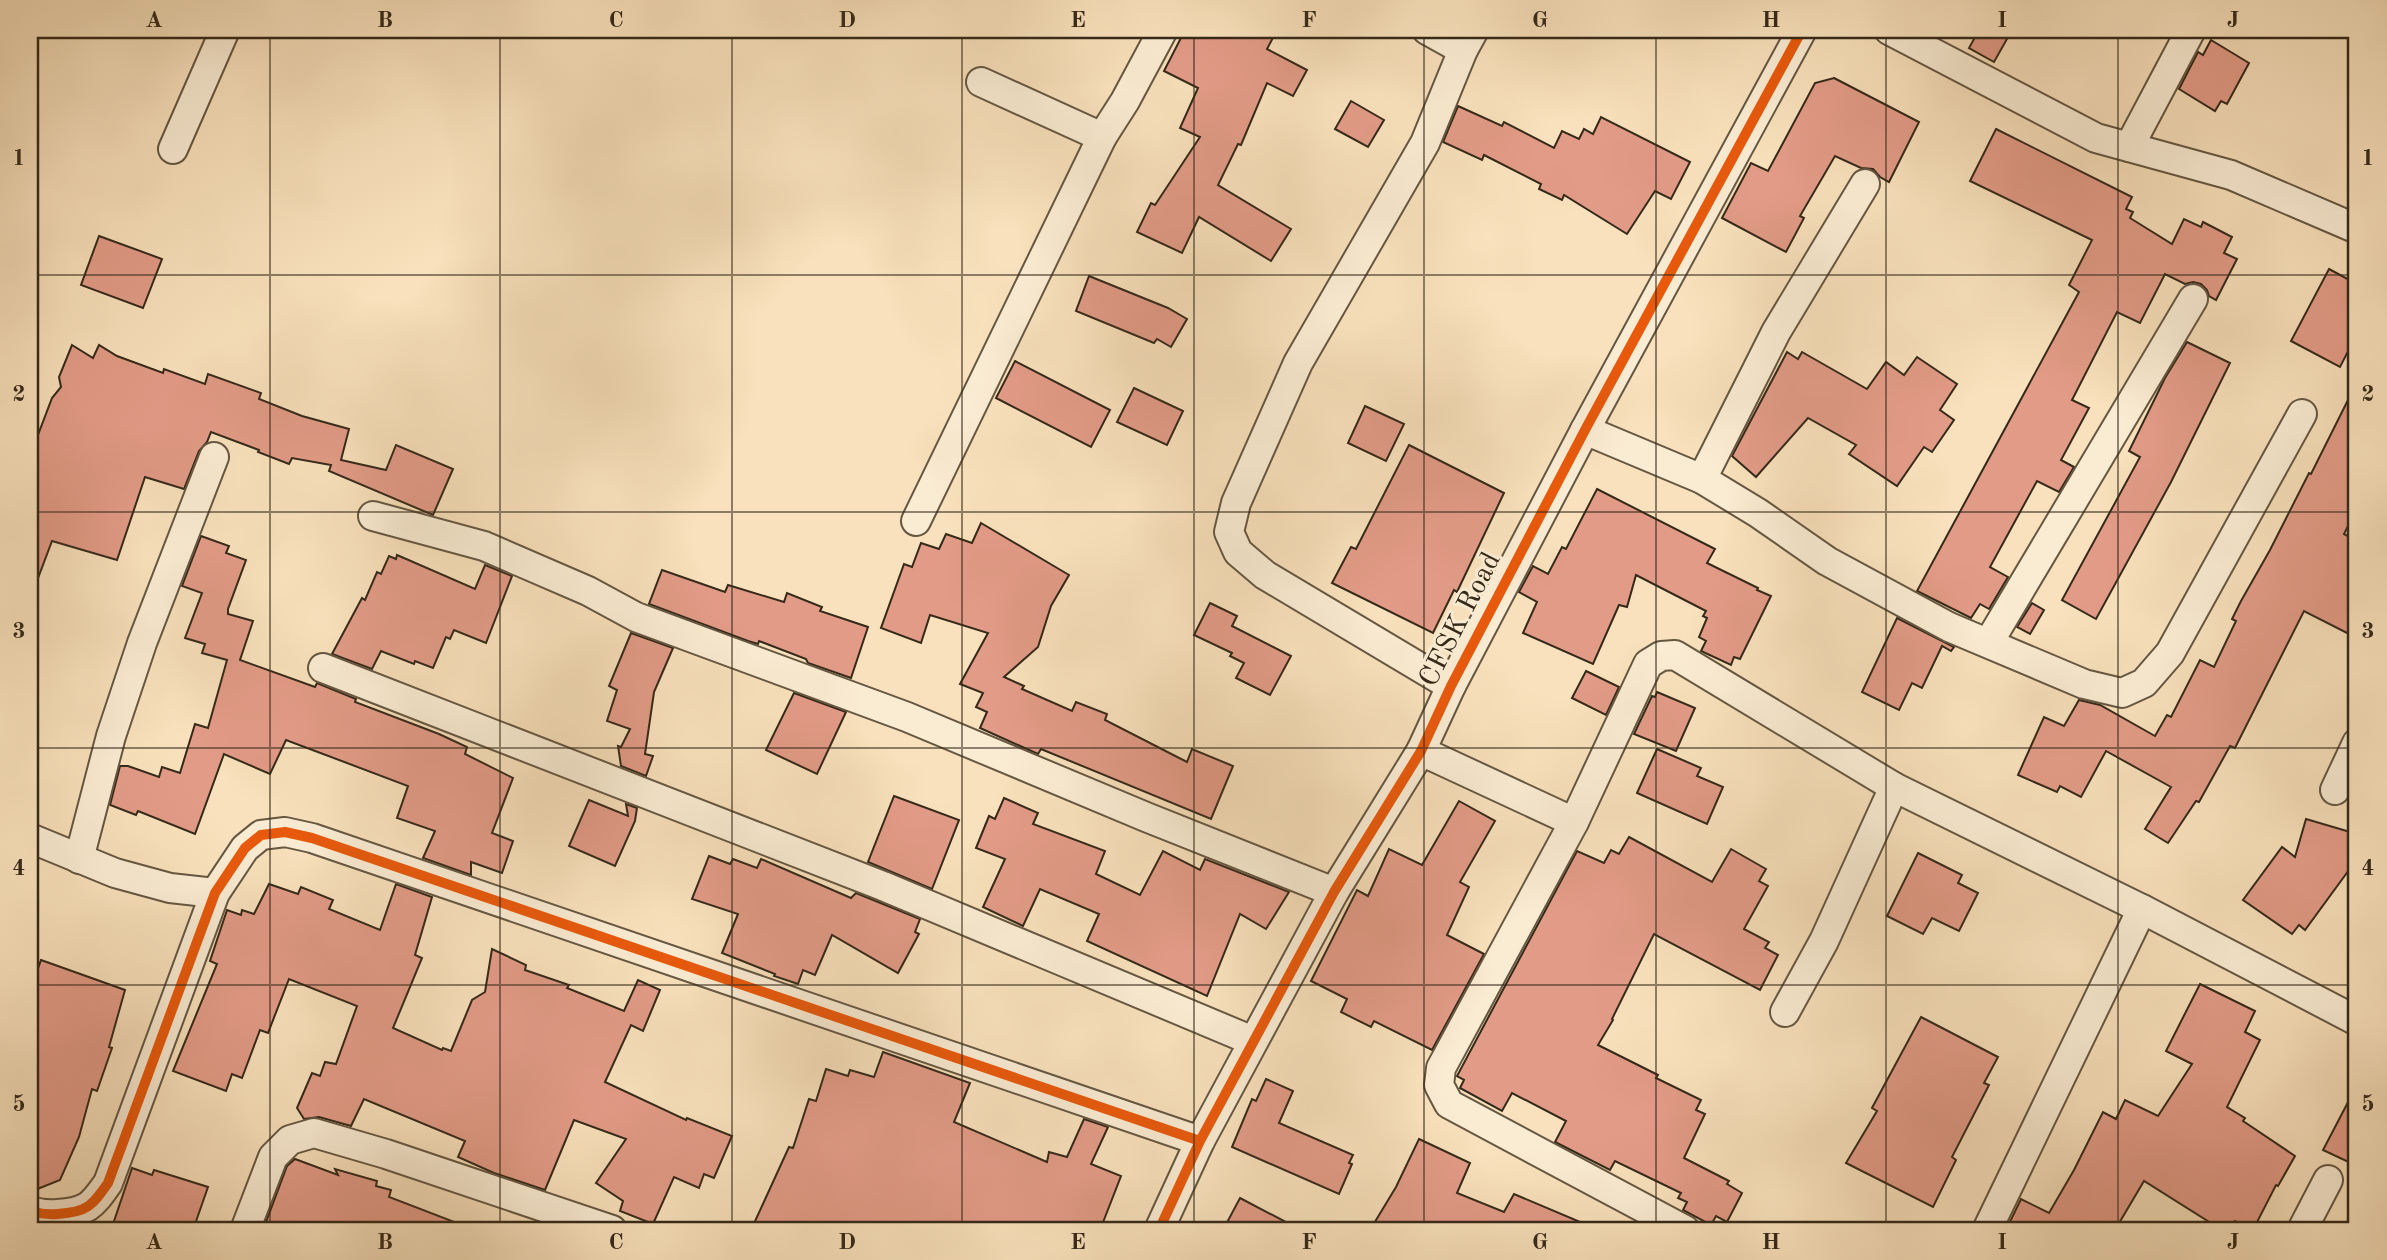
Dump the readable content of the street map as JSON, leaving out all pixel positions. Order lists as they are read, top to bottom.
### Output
{
  "streets": {
    "street": ["CFSK Road"]
  },
  "grid": {
    "columns": [
      "A",
      "B",
      "C",
      "D",
      "E",
      "F",
      "G",
      "H",
      "I",
      "J"
    ],
    "rows": [
      "1",
      "2",
      "3",
      "4",
      "5"
    ]
  }
}
